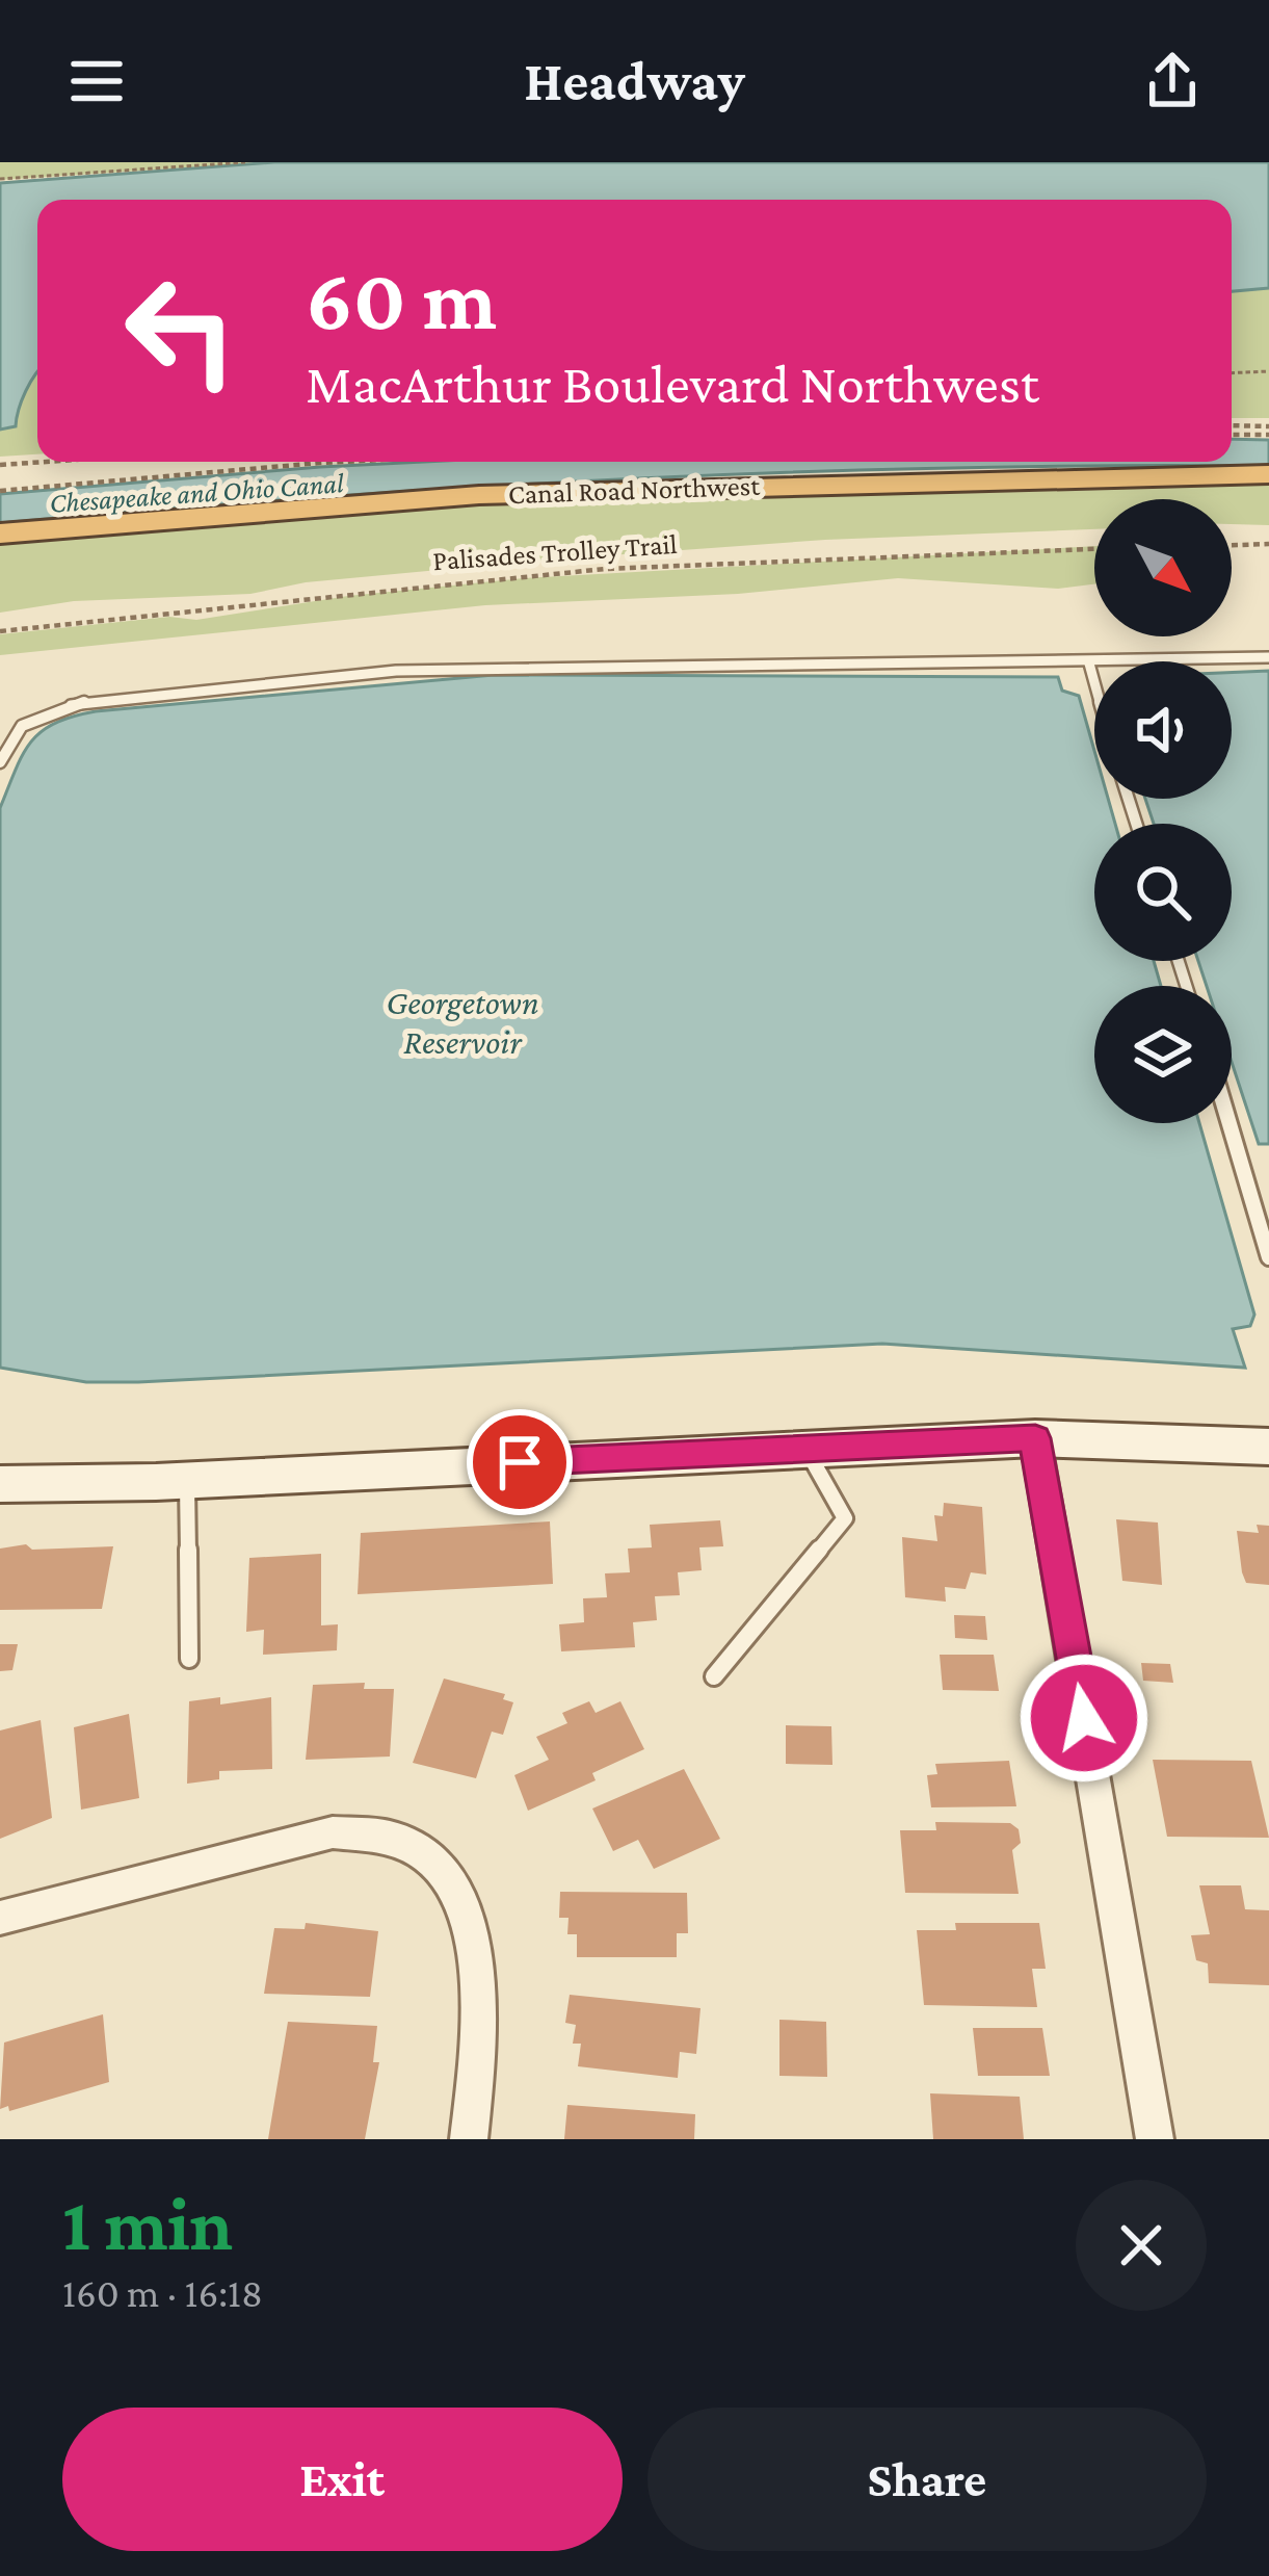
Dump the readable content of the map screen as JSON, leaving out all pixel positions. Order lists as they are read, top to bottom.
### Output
{
  "streets": {
    "highway": ["Canal Road Northwest"],
    "path": ["Palisades Trolley Trail"]
  },
  "water": ["Chesapeake and Ohio Canal", "Georgetown Reservoir"],
  "north": "bottom right",
  "page": {
    "header": "Headway",
    "turn": ["60 m", "MacArthur Boulevard Northwest"],
    "heading": ["1 min", "160 m · 16:18"],
    "buttons": ["Exit", "Share"]
  }
}
